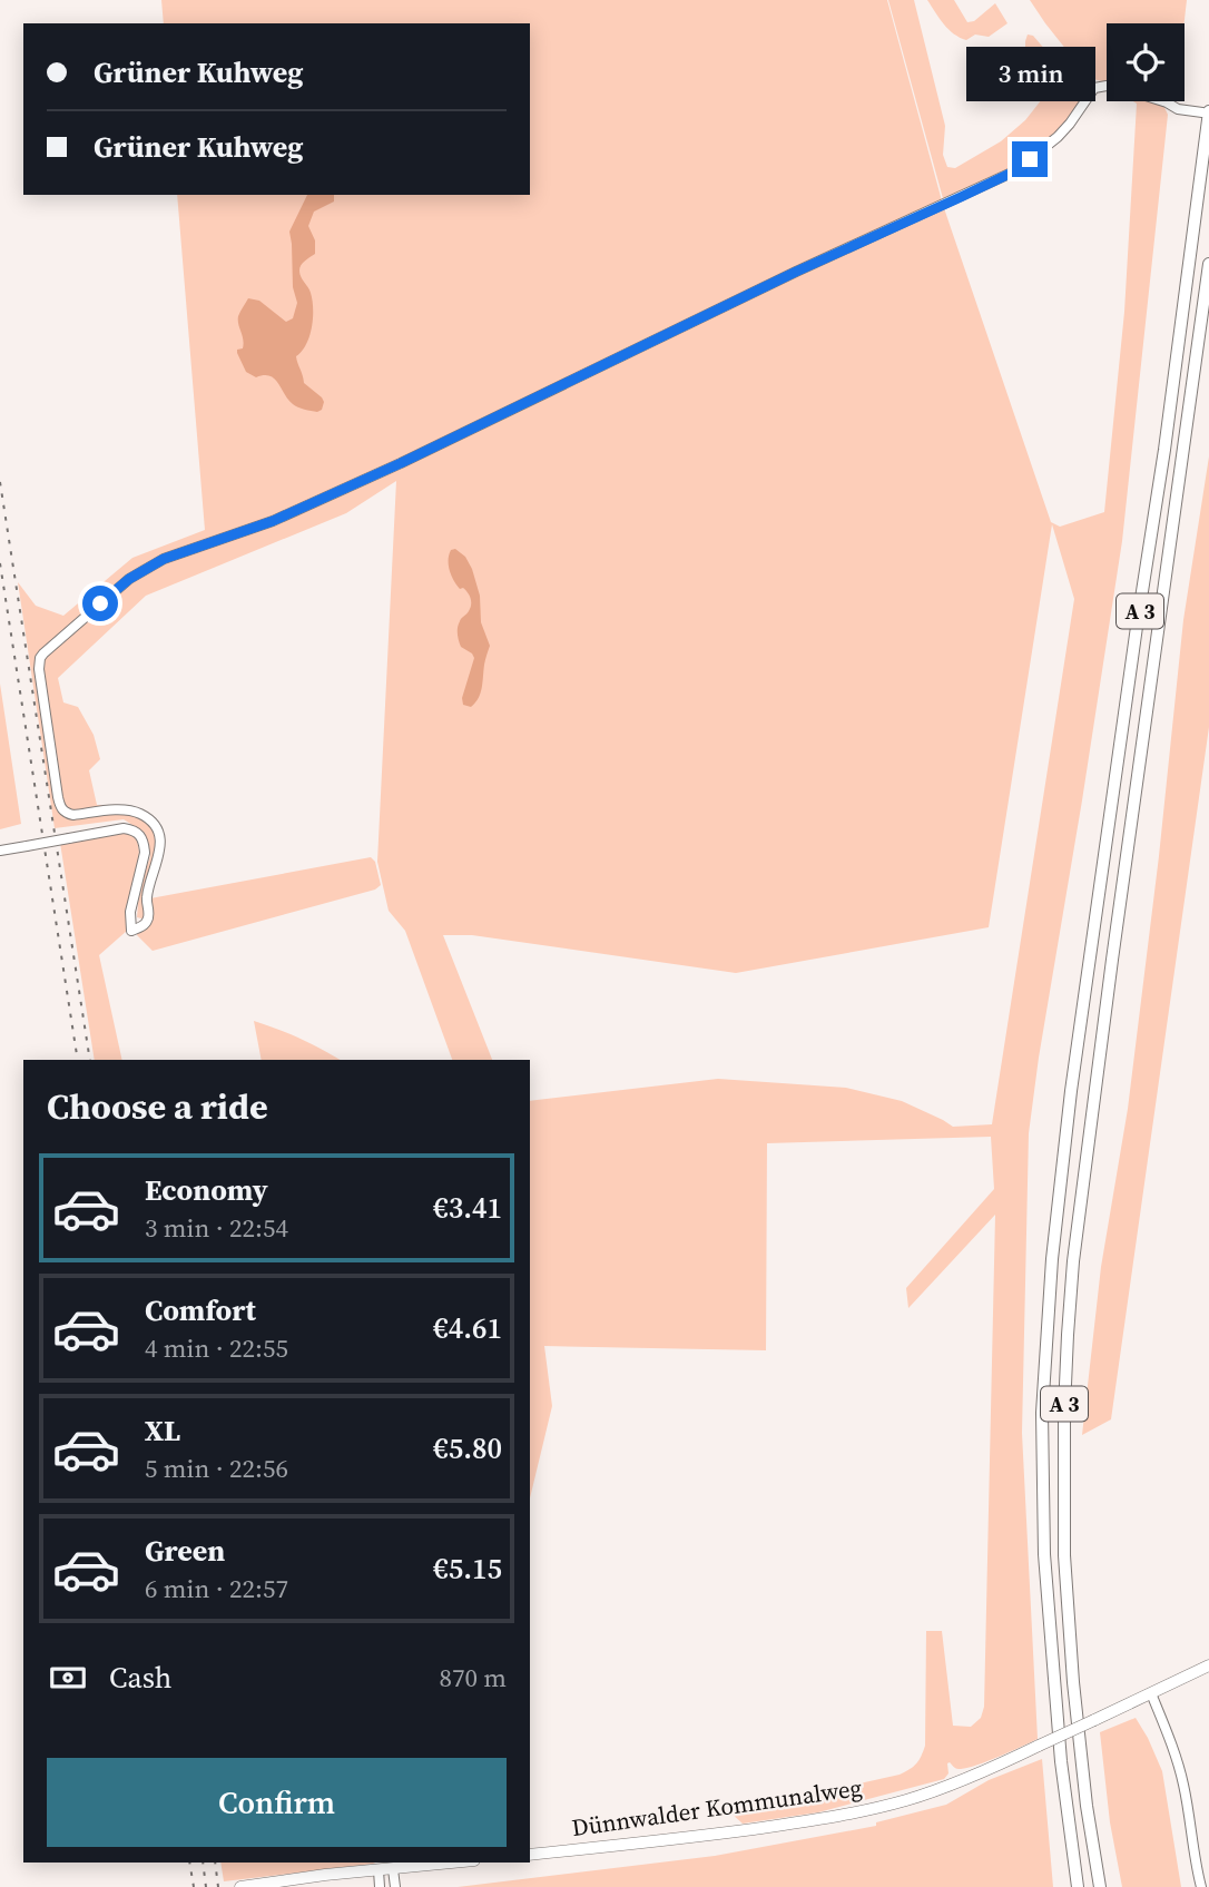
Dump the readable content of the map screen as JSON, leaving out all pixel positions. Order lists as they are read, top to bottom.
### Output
{
  "streets": {
    "highway": ["A 3"],
    "main road": ["Dünnwalder Kommunalweg"]
  },
  "page": {
    "banner": ["Grüner Kuhweg", "Grüner Kuhweg"],
    "bubble": "3 min",
    "heading": "Choose a ride",
    "list": [
      {
        "name": "Economy",
        "note": "3 min · 22:54",
        "value": "€3.41"
      },
      {
        "name": "Comfort",
        "note": "4 min · 22:55",
        "value": "€4.61"
      },
      {
        "name": "XL",
        "note": "5 min · 22:56",
        "value": "€5.80"
      },
      {
        "name": "Green",
        "note": "6 min · 22:57",
        "value": "€5.15"
      }
    ],
    "pay": ["Cash", "870 m"],
    "buttons": "Confirm"
  }
}
